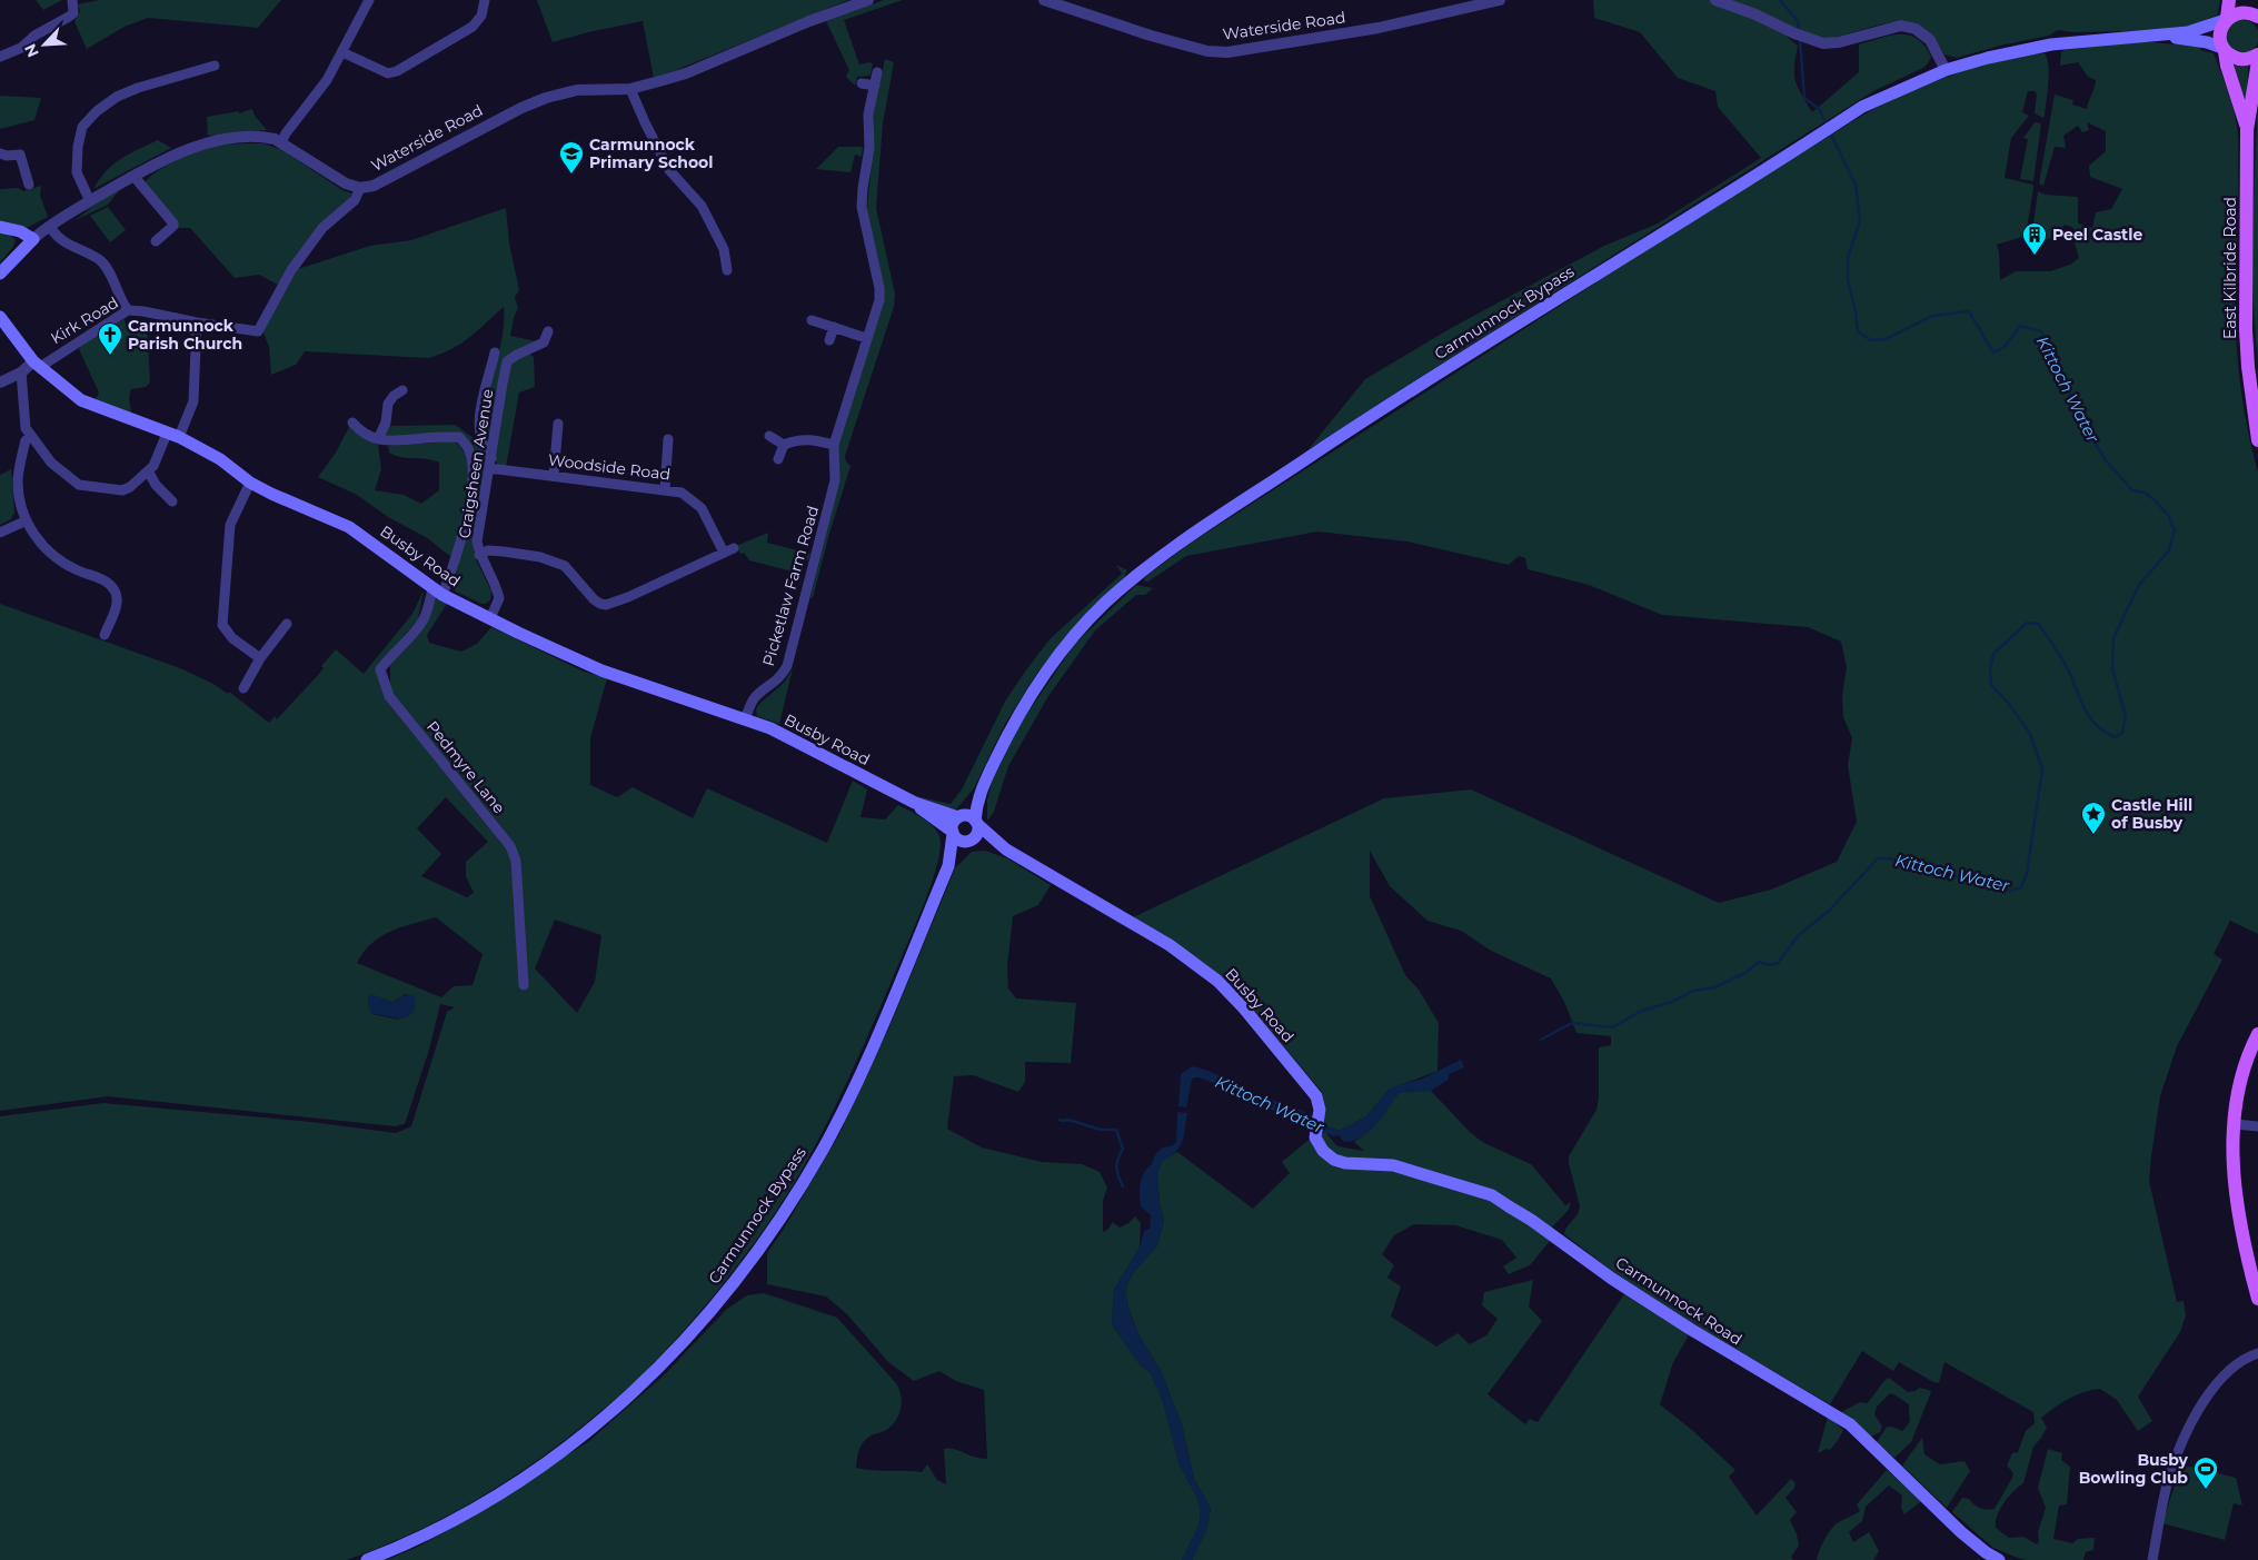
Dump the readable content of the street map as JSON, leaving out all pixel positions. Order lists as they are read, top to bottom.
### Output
{
  "streets": {
    "main road": [
      "Waterside Road",
      "East Kilbride Road",
      "Carmunnock Bypass",
      "Busby Road",
      "Carmunnock Road"
    ],
    "street": [
      "Kirk Road",
      "Craigsheen Avenue",
      "Woodside Road",
      "Picketlaw Farm Road",
      "Pedmyre Lane"
    ]
  },
  "crossings": [
    ["Waterside Road", "Kirk Road"],
    ["East Kilbride Road", "Carmunnock Bypass"],
    ["Carmunnock Bypass", "Busby Road"],
    ["Kirk Road", "Busby Road"],
    ["Craigsheen Avenue", "Woodside Road"],
    ["Craigsheen Avenue", "Busby Road"],
    ["Busby Road", "Picketlaw Farm Road"],
    ["Busby Road", "Pedmyre Lane"],
    ["Busby Road", "Carmunnock Road"]
  ],
  "water": ["Kittoch Water"],
  "places": {
    "school or university": ["Carmunnock Primary School"],
    "building": ["Peel Castle"],
    "church": ["Carmunnock Parish Church"],
    "place": ["Castle Hill of Busby"],
    "sports": ["Busby Bowling Club"]
  },
  "north": "bottom left"
}
